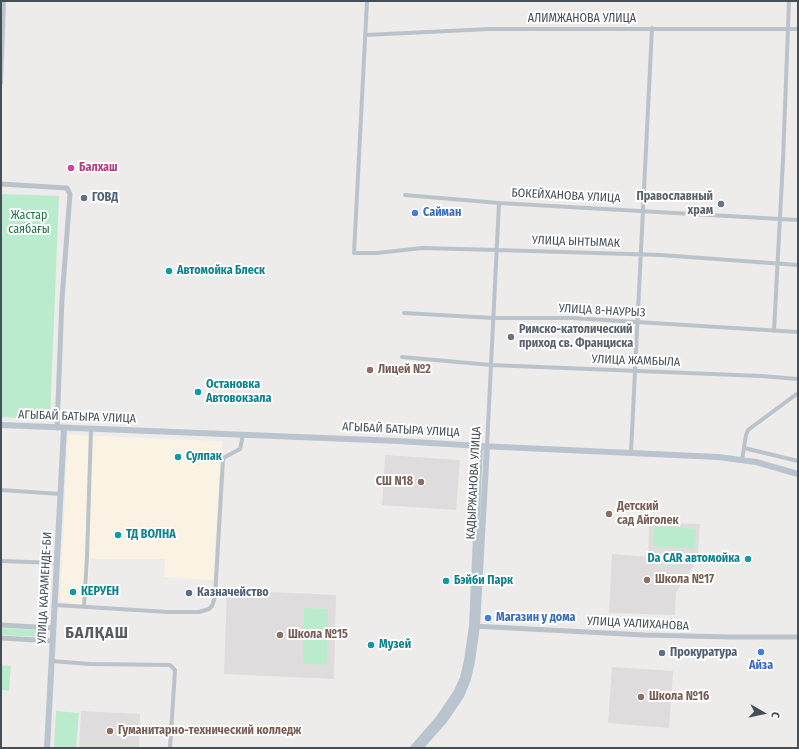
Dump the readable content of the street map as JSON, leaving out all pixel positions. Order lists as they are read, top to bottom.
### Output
{
  "streets": {
    "main road": ["АГЫБАЙ БАТЫРА УЛИЦА", "КАДЫРЖАНОВА УЛИЦА", "УЛИЦА КАРАМЕНДЕ-БИ"],
    "street": [
      "АЛИМЖАНОВА УЛИЦА",
      "БОКЕЙХАНОВА УЛИЦА",
      "УЛИЦА ЫНТЫМАК",
      "УЛИЦА 8-НАУРЫЗ",
      "УЛИЦА ЖАМБЫЛА",
      "УЛИЦА УАЛИХАНОВА"
    ]
  },
  "crossings": [
    ["АЛИМЖАНОВА УЛИЦА", "УЛИЦА ЫНТЫМАК"],
    ["БОКЕЙХАНОВА УЛИЦА", "КАДЫРЖАНОВА УЛИЦА"],
    ["УЛИЦА ЫНТЫМАК", "КАДЫРЖАНОВА УЛИЦА"],
    ["УЛИЦА 8-НАУРЫЗ", "КАДЫРЖАНОВА УЛИЦА"],
    ["УЛИЦА ЖАМБЫЛА", "КАДЫРЖАНОВА УЛИЦА"],
    ["АГЫБАЙ БАТЫРА УЛИЦА", "КАДЫРЖАНОВА УЛИЦА"],
    ["АГЫБАЙ БАТЫРА УЛИЦА", "УЛИЦА КАРАМЕНДЕ-БИ"],
    ["КАДЫРЖАНОВА УЛИЦА", "УЛИЦА УАЛИХАНОВА"]
  ],
  "districts": ["БАЛҚАШ"],
  "parks": ["Жастар саябағы"],
  "places": [
    "Балхаш",
    "ГОВД",
    "Православный храм",
    "Сайман",
    "Автомойка Блеск",
    "Римско-католический приход св. Франциска",
    "Лицей №2",
    "Остановка Автовокзала",
    "Сулпак",
    "СШ N18",
    "Детский сад Айголек",
    "ТД ВОЛНА",
    "Da CAR автомойка",
    "Школа №17",
    "Бэйби Парк",
    "КЕРУЕН",
    "Казначейство",
    "Магазин у дома",
    "Школа №15",
    "Музей",
    "Айза",
    "Прокуратура",
    "Школа №16",
    "Гуманитарно-технический колледж"
  ],
  "north": "right"
}
